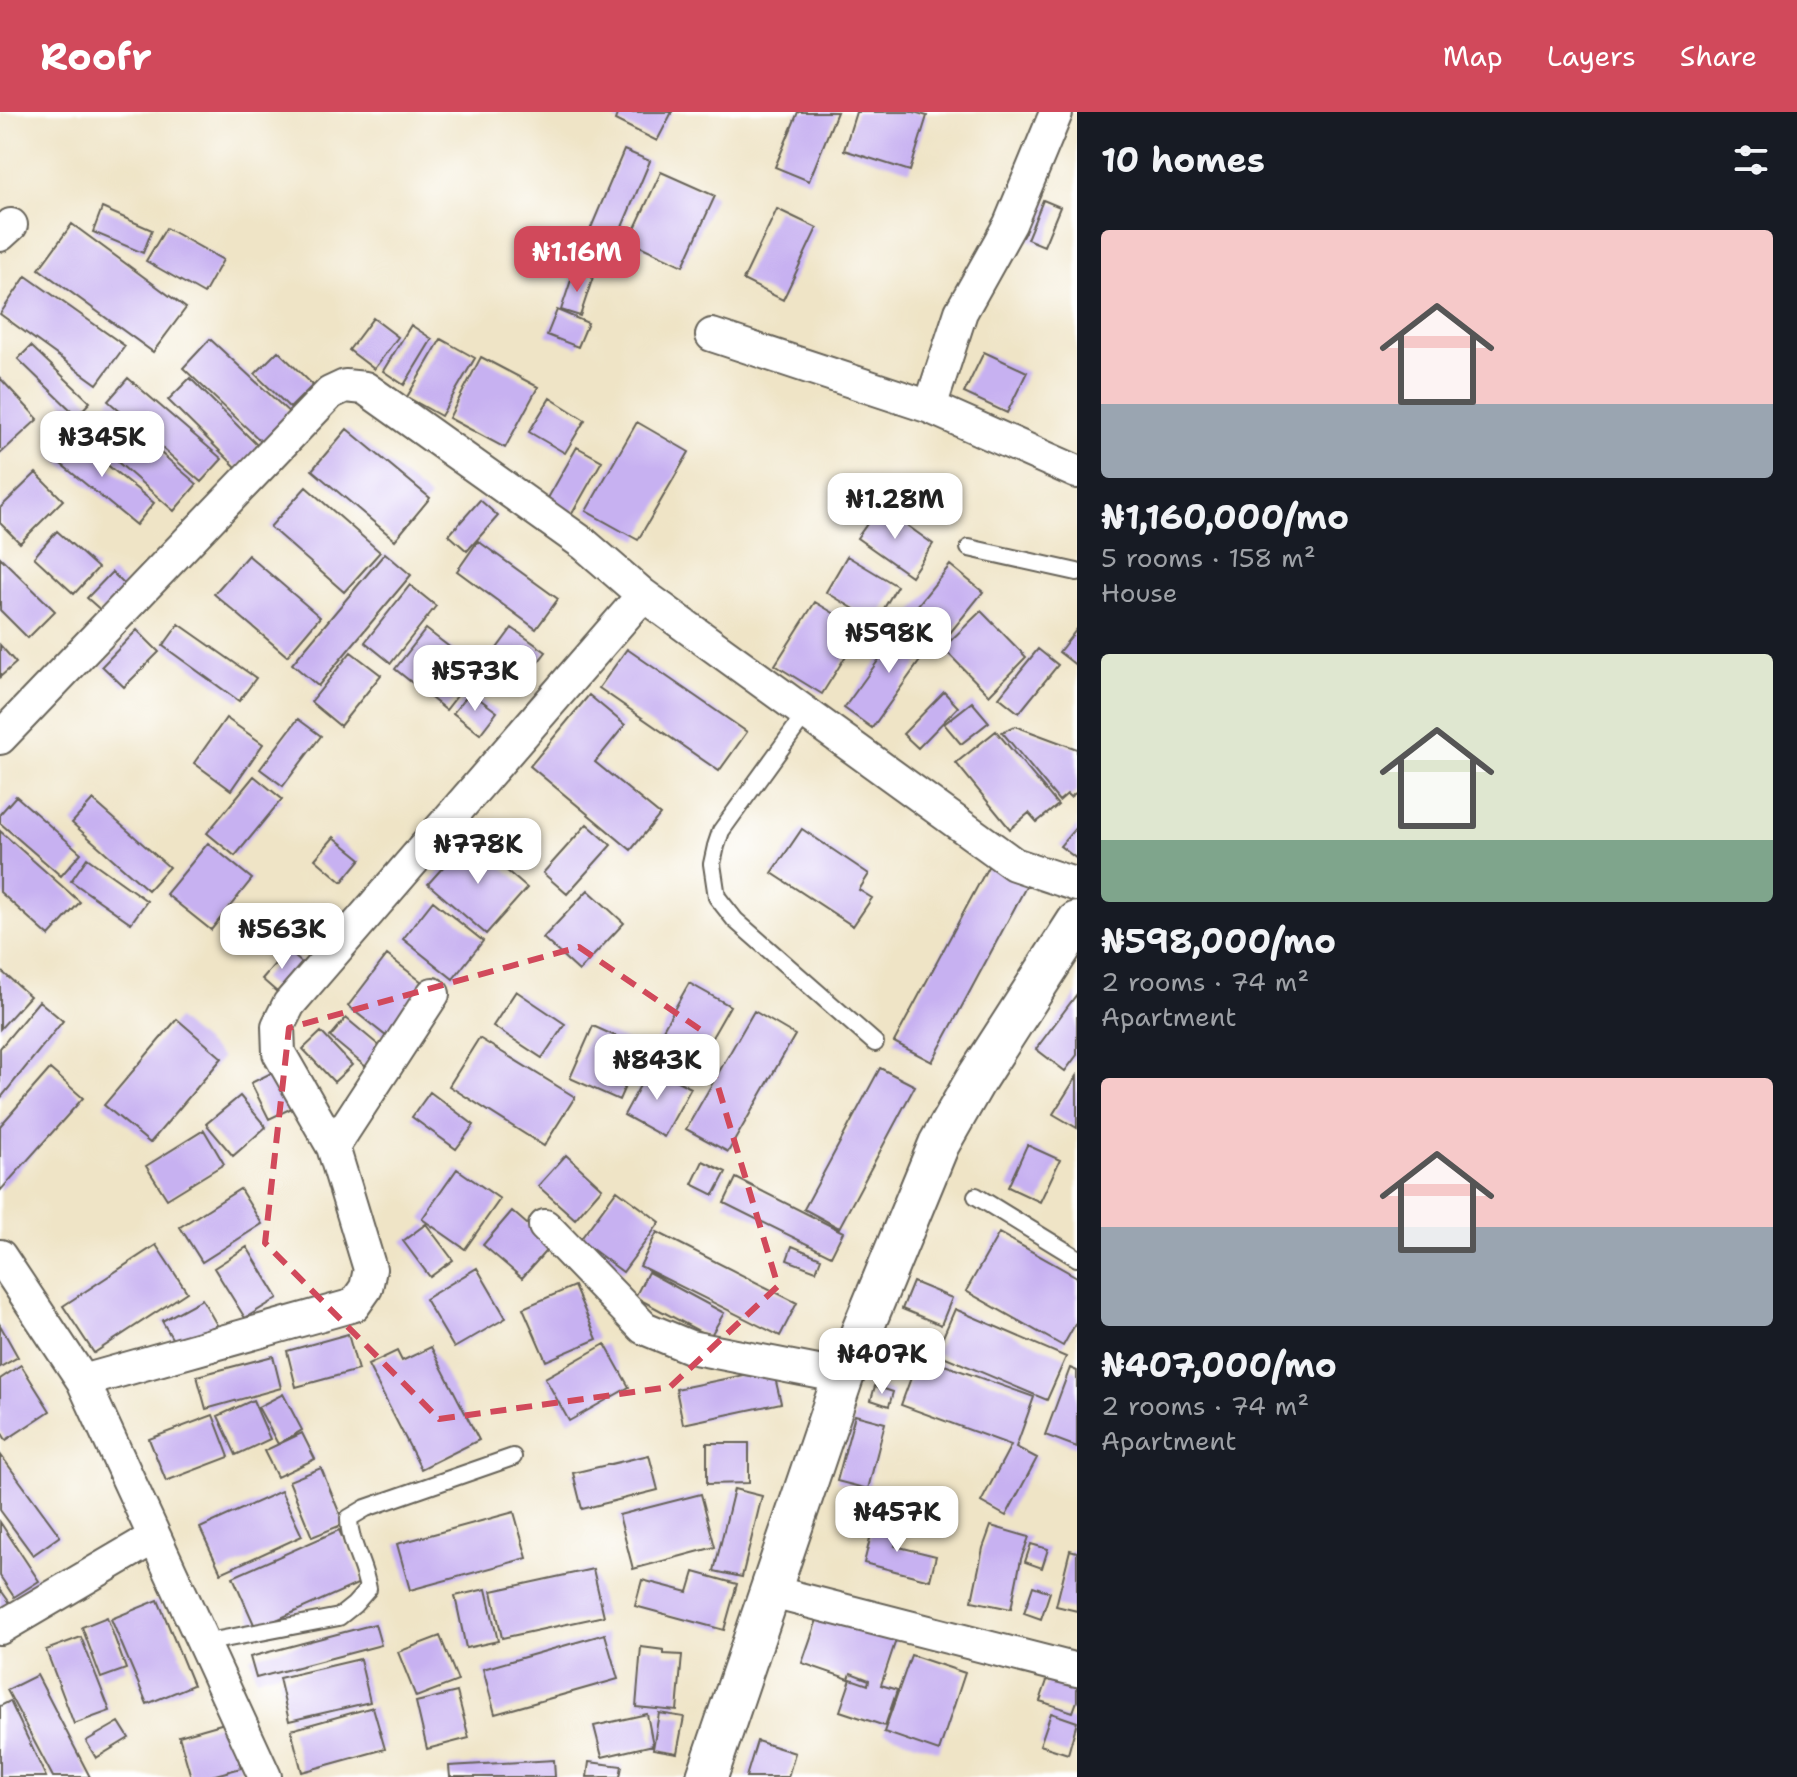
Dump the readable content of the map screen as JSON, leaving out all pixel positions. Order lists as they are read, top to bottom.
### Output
{
  "page": {
    "header": "Roofr",
    "nav": ["Map", "Layers", "Share"],
    "heading": "10 homes",
    "list": [
      {
        "name": "₦1,160,000/mo",
        "note": "5 rooms · 158 m² · House"
      },
      {
        "name": "₦598,000/mo",
        "note": "2 rooms · 74 m² · Apartment"
      },
      {
        "name": "₦407,000/mo",
        "note": "2 rooms · 74 m² · Apartment"
      }
    ],
    "price": [
      "₦1.16M",
      "₦345K",
      "₦1.28M",
      "₦598K",
      "₦573K",
      "₦778K",
      "₦563K",
      "₦843K",
      "₦407K",
      "₦457K"
    ]
  }
}
